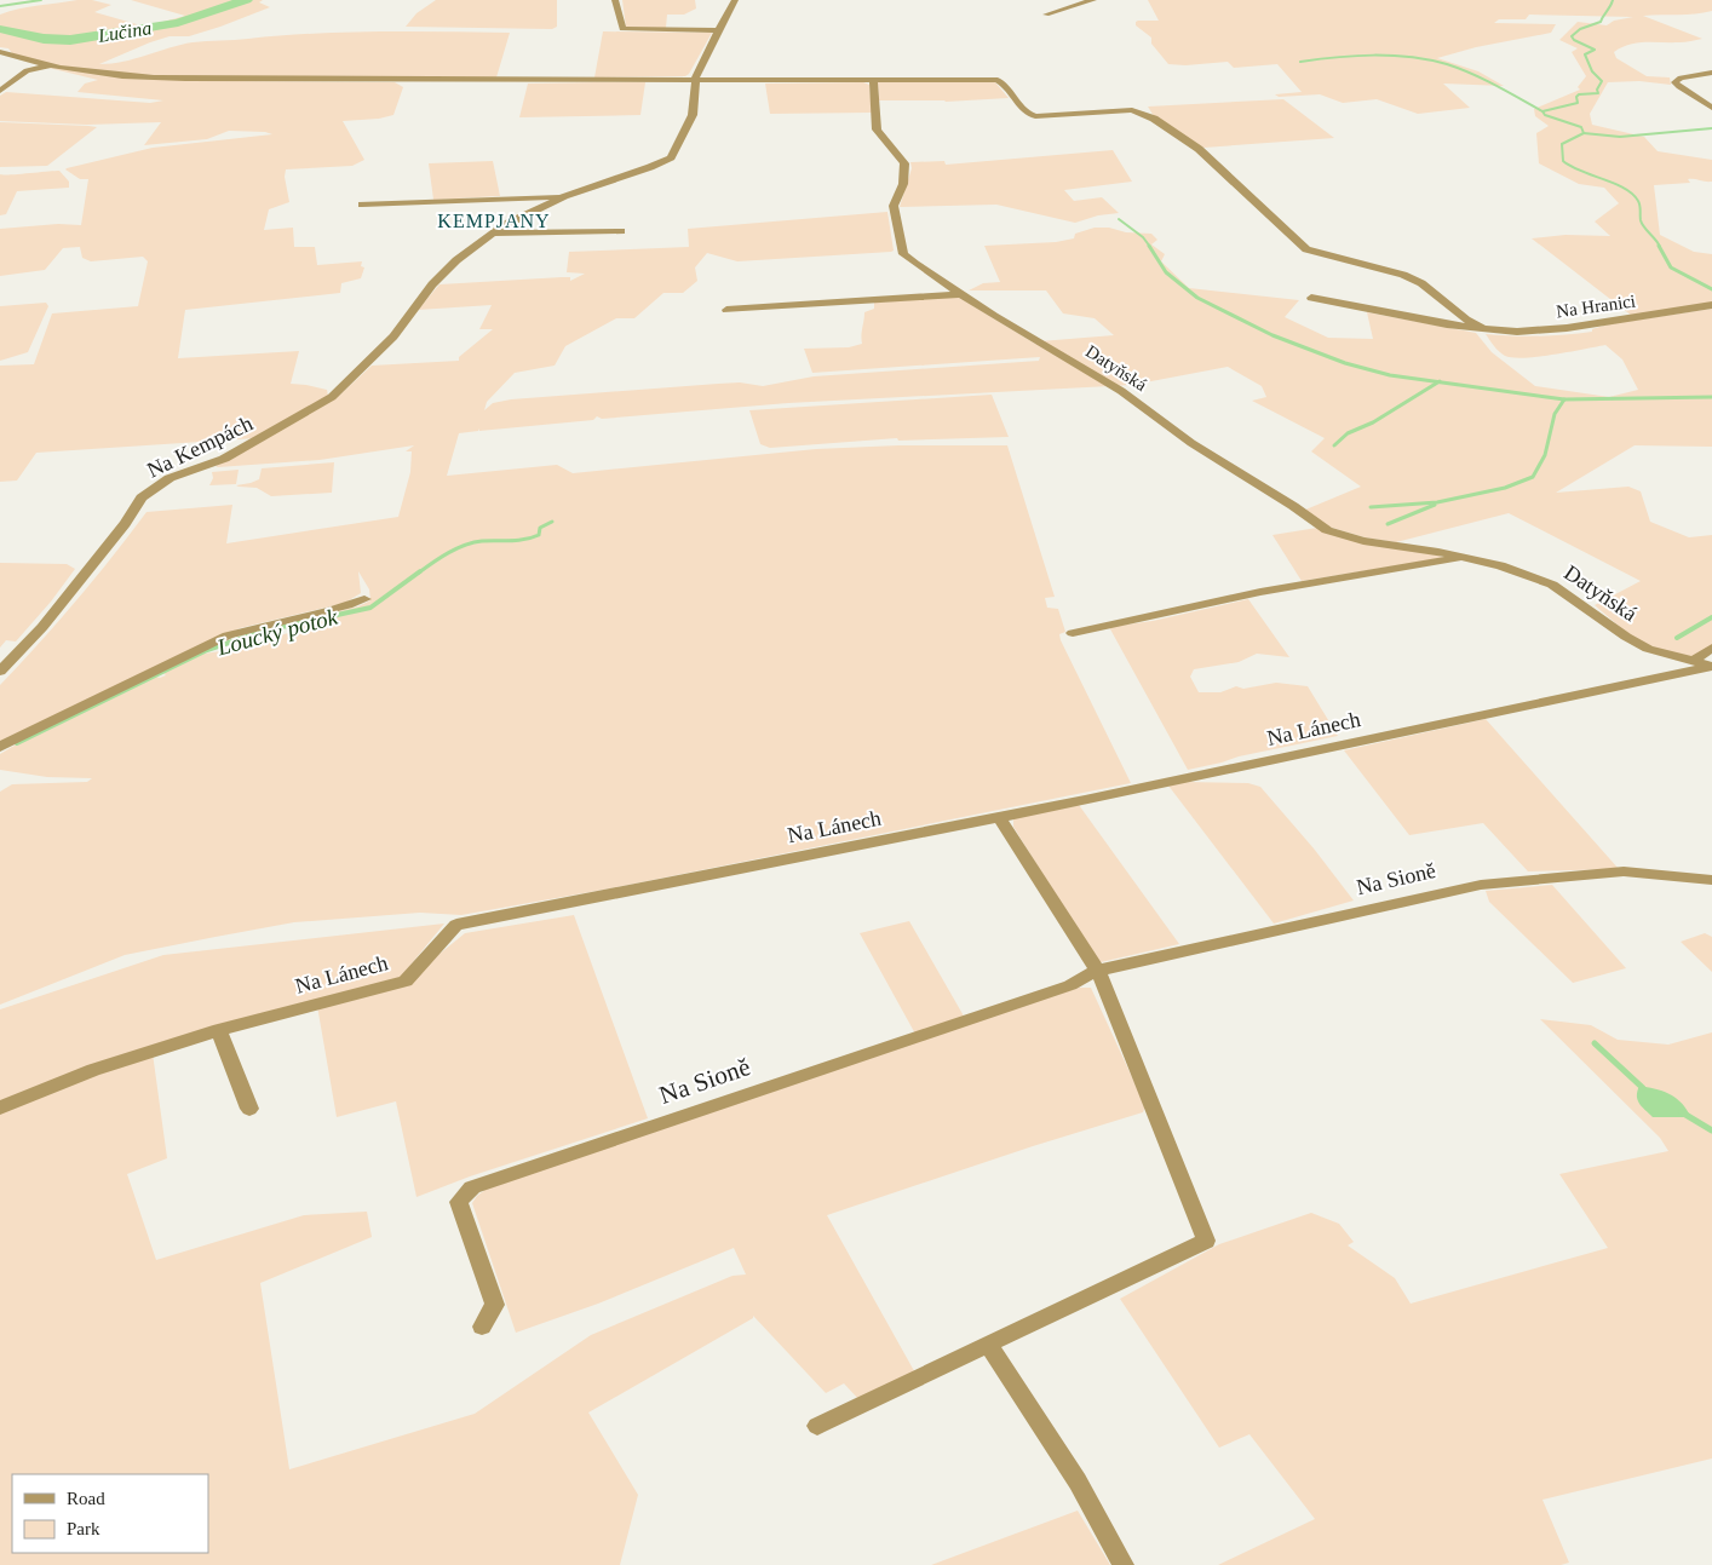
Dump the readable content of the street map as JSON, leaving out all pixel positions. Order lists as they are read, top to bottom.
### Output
{
  "streets": {
    "street": [
      "Na Hranici",
      "Datyňská",
      "Na Kempách",
      "Na Lánech",
      "Na Sioně"
    ]
  },
  "crossings": [
    ["Datyňská", "Na Lánech"]
  ],
  "districts": ["KEMPJANY"],
  "water": ["Lučina", "Loucký potok"],
  "legend": ["Road", "Park"]
}
